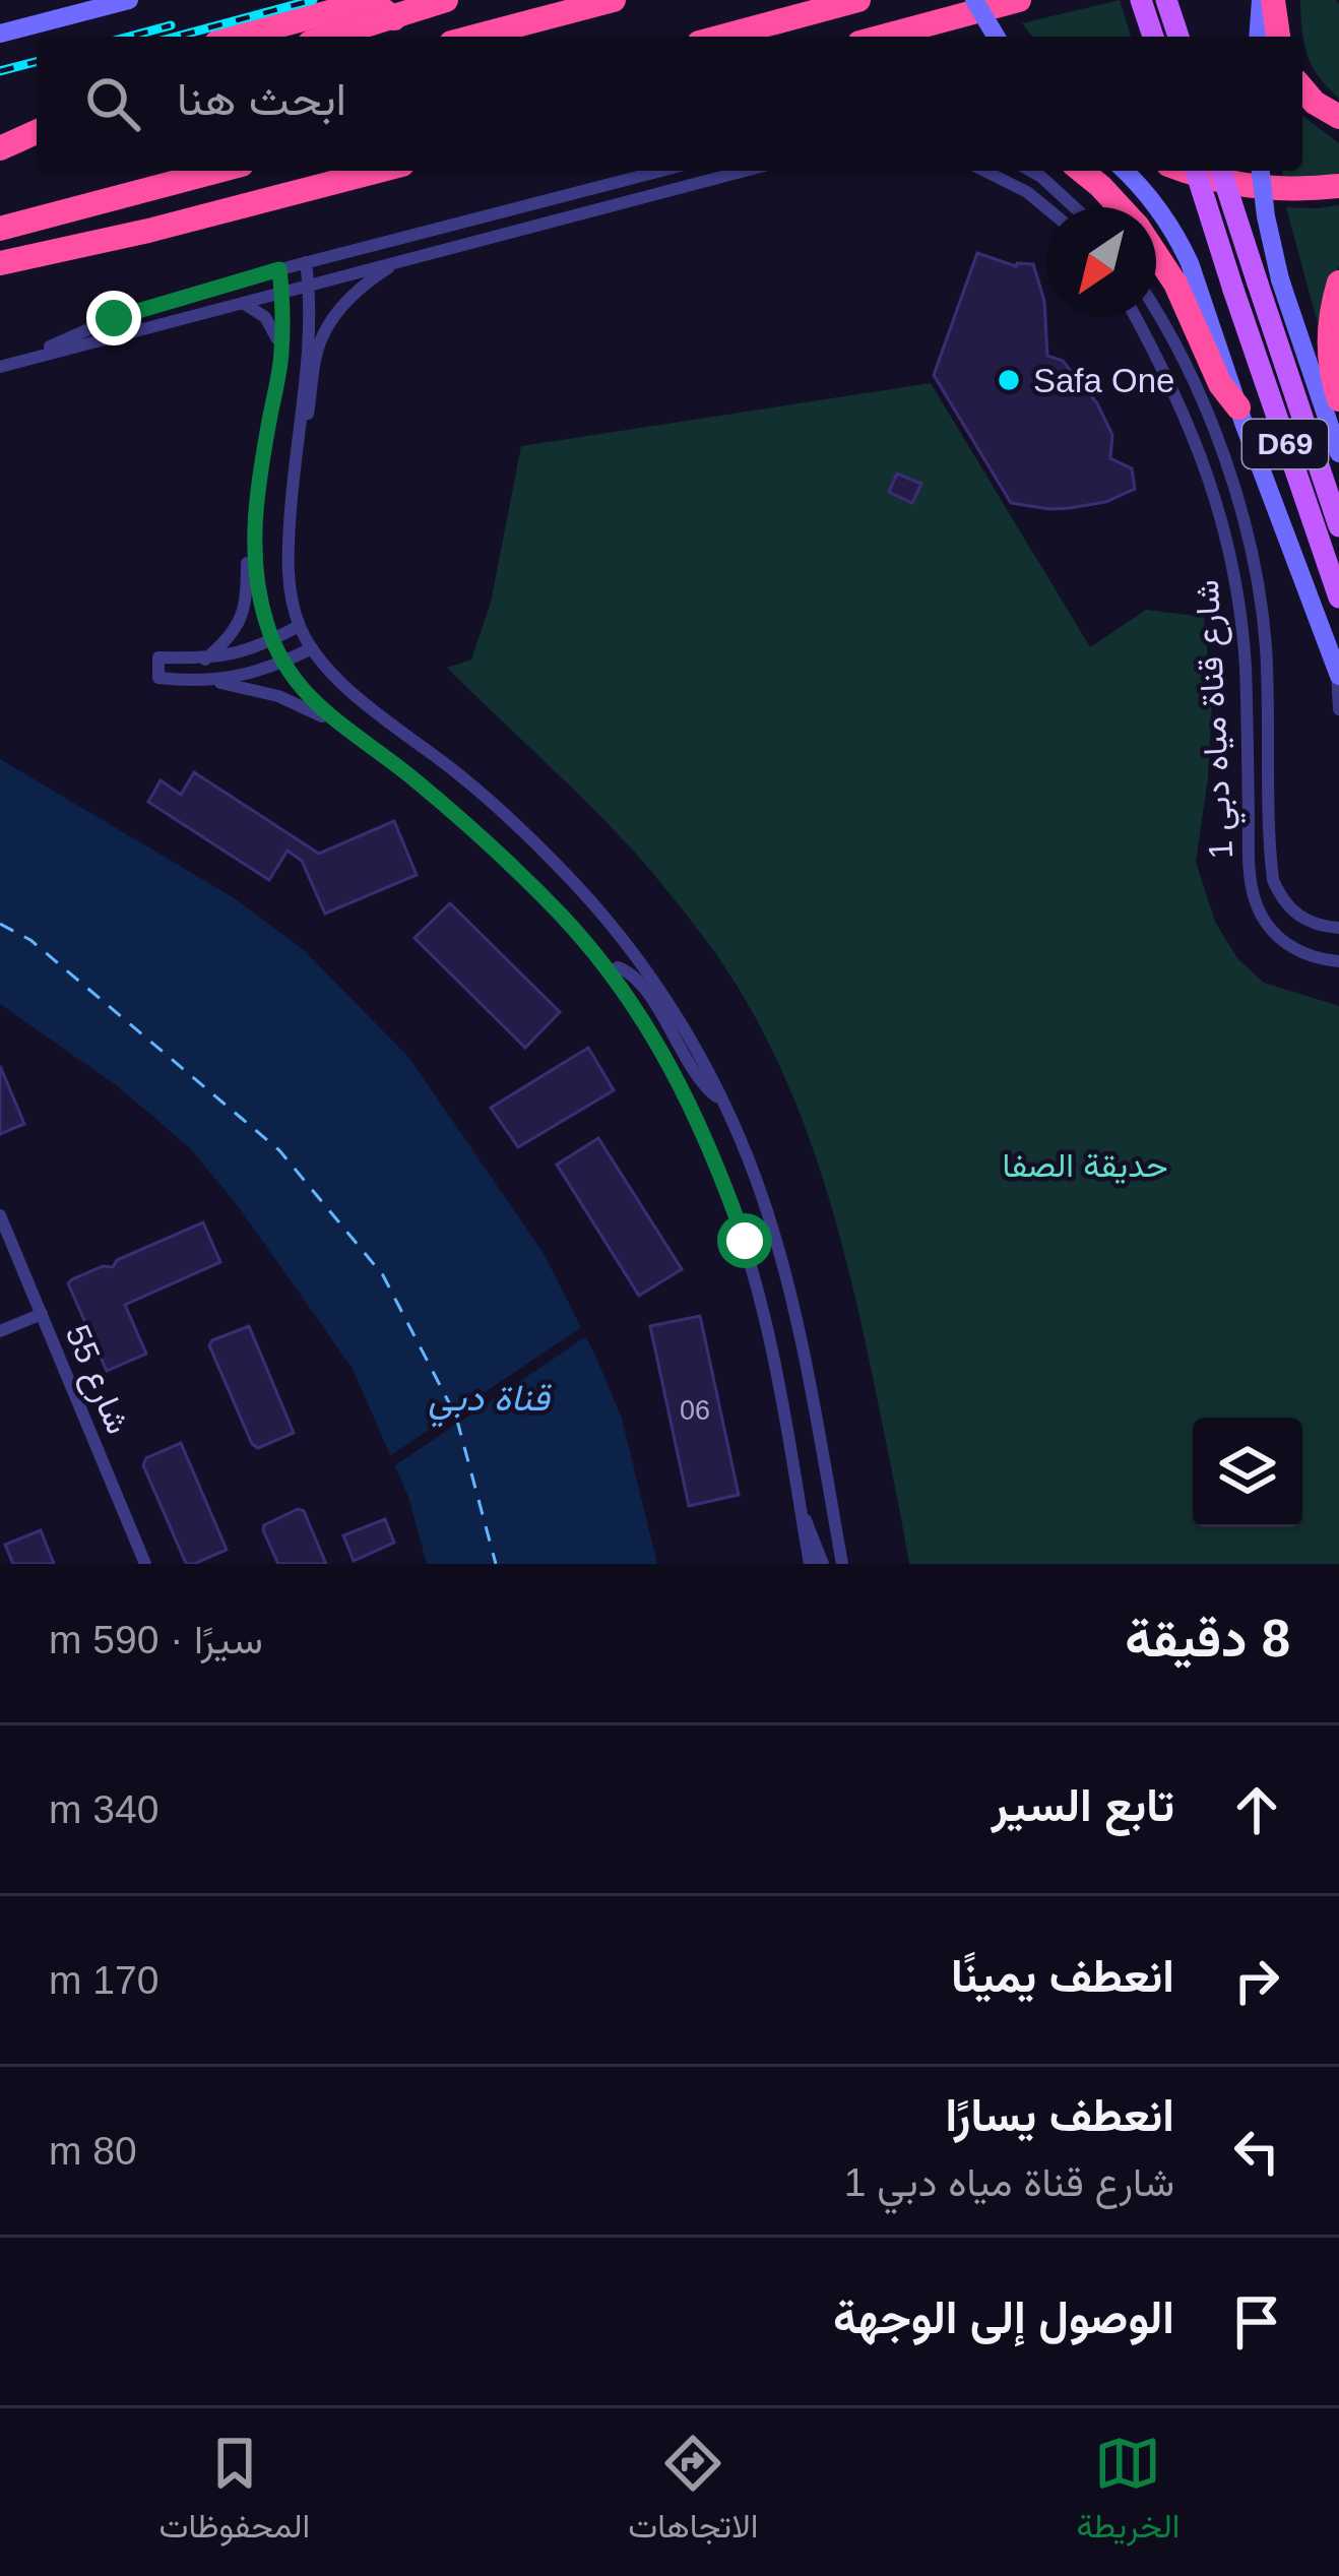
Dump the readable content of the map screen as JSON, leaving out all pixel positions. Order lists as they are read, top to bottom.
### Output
{
  "streets": {
    "main road": ["D69"],
    "street": ["شارع قناة مياه دبي 1", "شارع 55"]
  },
  "water": ["قناة دبي"],
  "parks": ["حديقة الصفا"],
  "places": ["Safa One"],
  "house_numbers": ["06"],
  "north": "bottom left",
  "page": {
    "search": "ابحث هنا",
    "heading": ["8 دقيقة", "سيرًا · 590 m"],
    "list": [
      ["تابع السير", "340 m"],
      ["انعطف يمينًا", "170 m"],
      ["انعطف يسارًا", "شارع قناة مياه دبي 1", "80 m"],
      "الوصول إلى الوجهة"
    ],
    "nav": ["الخريطة", "الاتجاهات", "المحفوظات"]
  }
}
